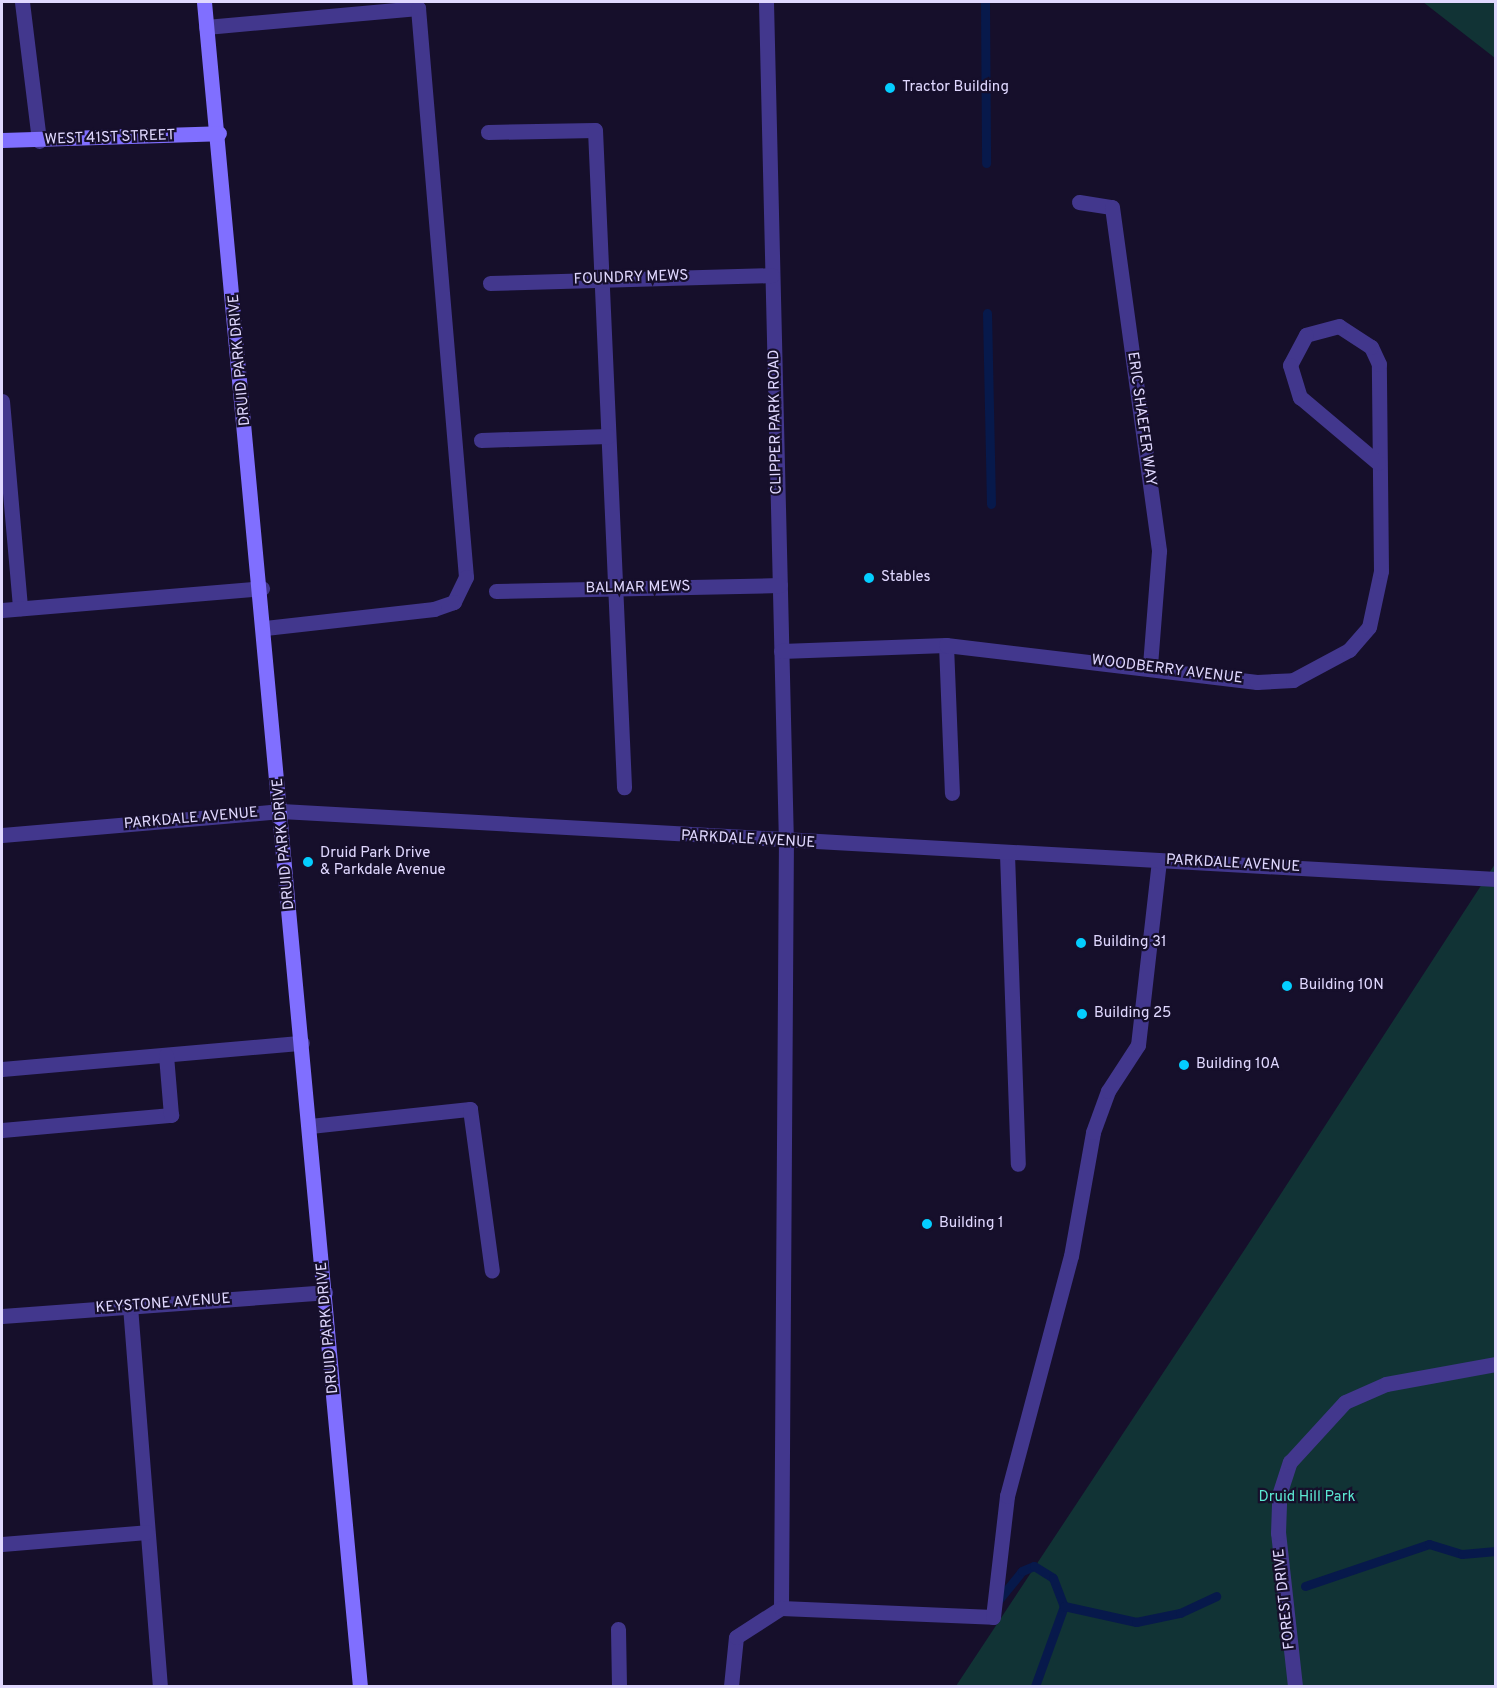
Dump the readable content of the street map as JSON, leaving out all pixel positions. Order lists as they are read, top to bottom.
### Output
{
  "streets": {
    "main road": ["WEST 41ST STREET", "DRUID PARK DRIVE"],
    "street": [
      "FOUNDRY MEWS",
      "ERIC SHAEFER WAY",
      "CLIPPER PARK ROAD",
      "BALMAR MEWS",
      "WOODBERRY AVENUE",
      "PARKDALE AVENUE",
      "KEYSTONE AVENUE",
      "FOREST DRIVE"
    ]
  },
  "crossings": [
    ["WEST 41ST STREET", "DRUID PARK DRIVE"],
    ["FOUNDRY MEWS", "CLIPPER PARK ROAD"],
    ["DRUID PARK DRIVE", "PARKDALE AVENUE"],
    ["DRUID PARK DRIVE", "KEYSTONE AVENUE"],
    ["ERIC SHAEFER WAY", "WOODBERRY AVENUE"],
    ["CLIPPER PARK ROAD", "BALMAR MEWS"],
    ["CLIPPER PARK ROAD", "WOODBERRY AVENUE"],
    ["CLIPPER PARK ROAD", "PARKDALE AVENUE"]
  ],
  "parks": ["Druid Hill Park"],
  "places": [
    "Tractor Building",
    "Stables",
    "Druid Park Drive & Parkdale Avenue",
    "Building 31",
    "Building 10N",
    "Building 25",
    "Building 10A",
    "Building 1"
  ]
}
